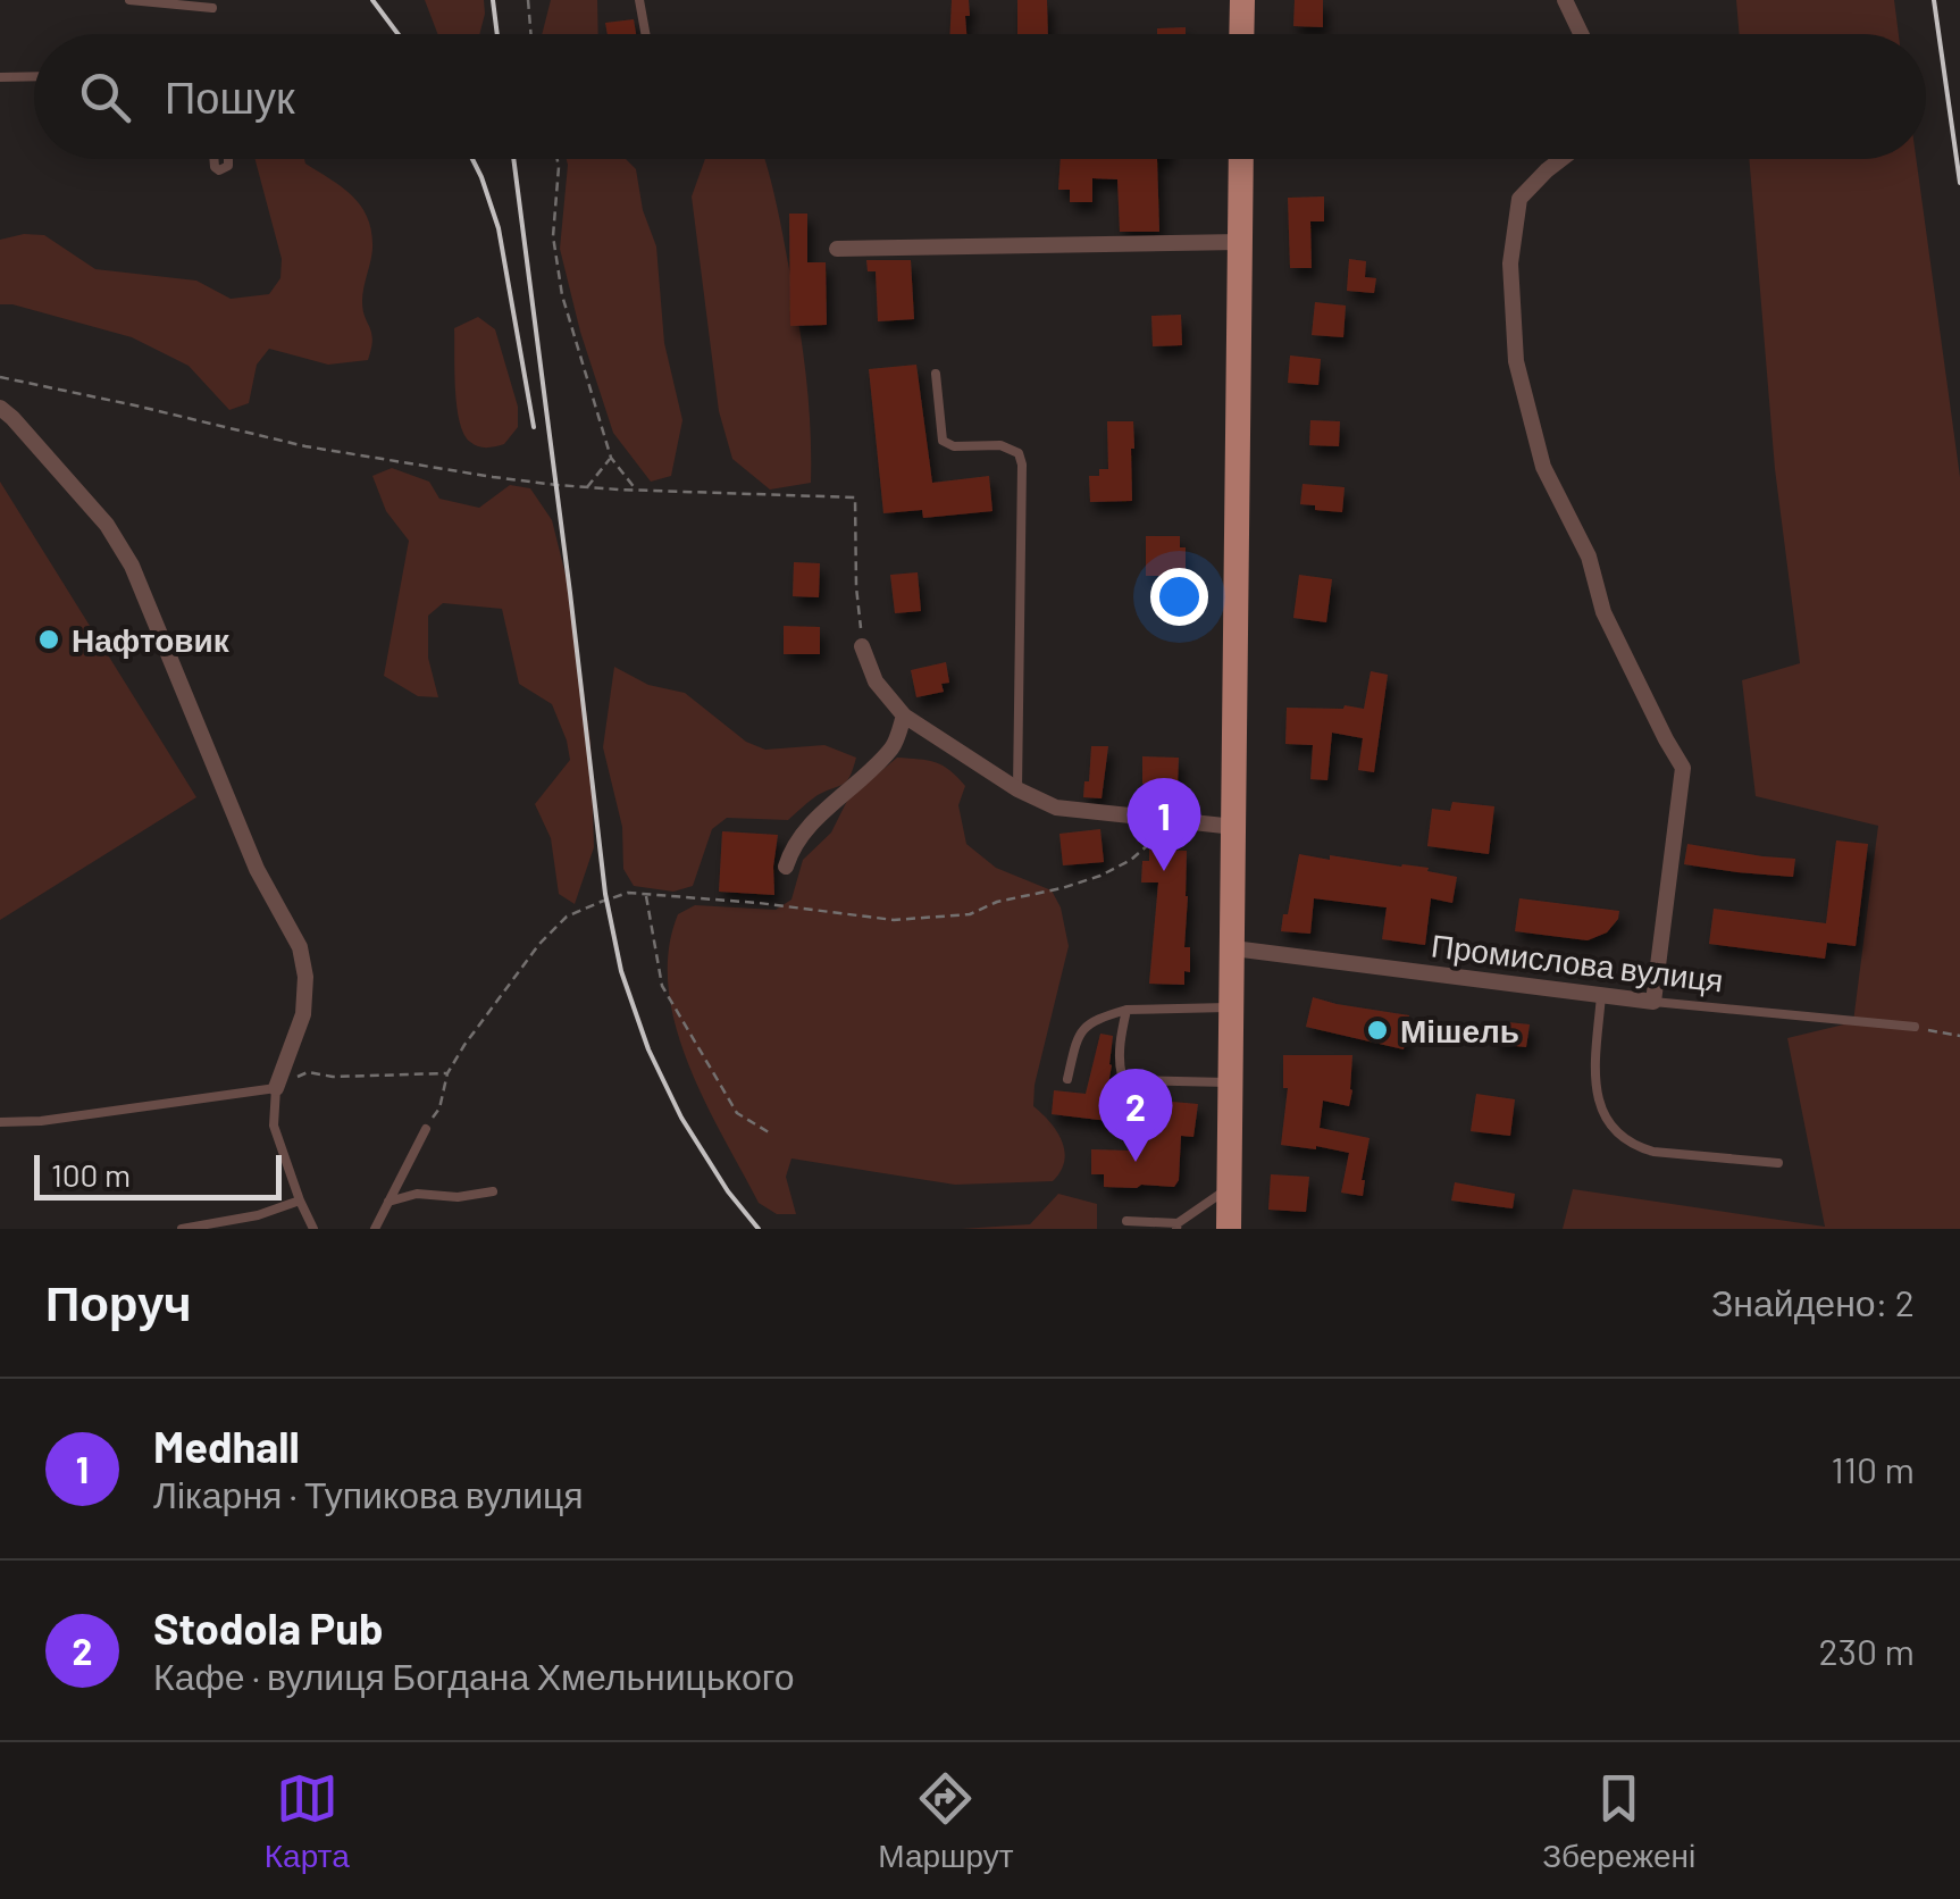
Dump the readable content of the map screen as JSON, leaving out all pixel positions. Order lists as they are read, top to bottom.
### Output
{
  "streets": {
    "street": ["Промислова вулиця"]
  },
  "places": ["Нафтовик", "Мішель"],
  "scale_bar": "100 m",
  "page": {
    "search": "Пошук",
    "pins": ["1", "2"],
    "scale": "100 m",
    "heading": ["Поруч", "Знайдено: 2"],
    "list": [
      {
        "mark": "1",
        "name": "Medhall",
        "note": "Лікарня · Тупикова вулиця",
        "value": "110 m"
      },
      {
        "mark": "2",
        "name": "Stodola Pub",
        "note": "Кафе · вулиця Богдана Хмельницького",
        "value": "230 m"
      }
    ],
    "nav": ["Карта", "Маршрут", "Збережені"]
  }
}
